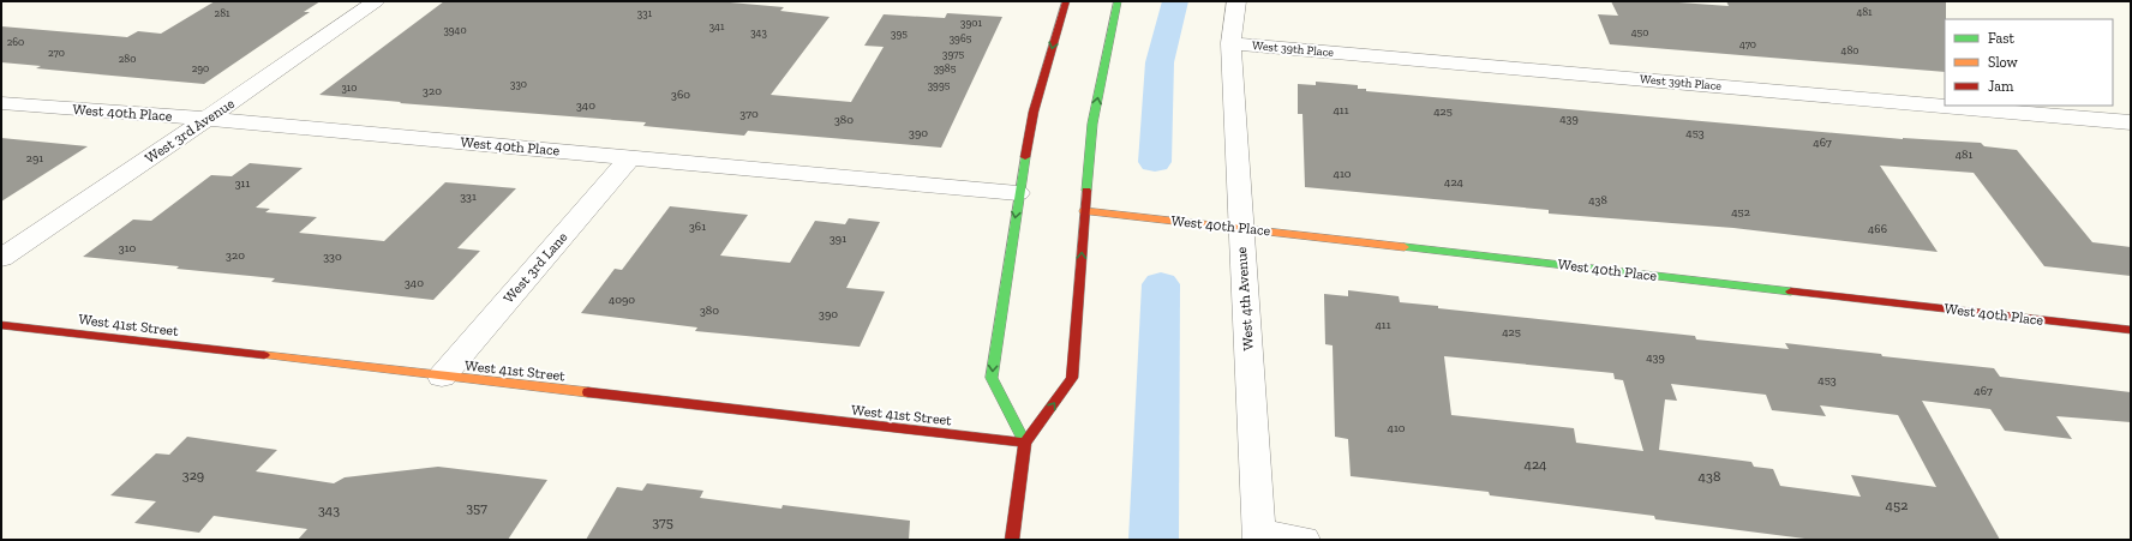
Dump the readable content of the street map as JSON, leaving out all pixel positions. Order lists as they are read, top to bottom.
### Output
{
  "streets": {
    "street": [
      "West 39th Place",
      "West 40th Place",
      "West 3rd Avenue",
      "West 3rd Lane",
      "West 4th Avenue",
      "West 41st Street"
    ]
  },
  "crossings": [
    ["West 39th Place", "West 4th Avenue"],
    ["West 40th Place", "West 3rd Avenue"],
    ["West 40th Place", "West 3rd Lane"],
    ["West 40th Place", "West 4th Avenue"],
    ["West 3rd Lane", "West 41st Street"]
  ],
  "house_numbers": [
    "481",
    "281",
    "331",
    "3901",
    "341",
    "3940",
    "343",
    "450",
    "395",
    "3965",
    "260",
    "470",
    "480",
    "270",
    "3975",
    "280",
    "290",
    "3985",
    "330",
    "3995",
    "310",
    "320",
    "360",
    "340",
    "411",
    "425",
    "370",
    "439",
    "380",
    "390",
    "453",
    "467",
    "481",
    "291",
    "410",
    "424",
    "311",
    "331",
    "438",
    "452",
    "361",
    "466",
    "391",
    "310",
    "320",
    "330",
    "340",
    "4090",
    "380",
    "390",
    "411",
    "425",
    "439",
    "453",
    "467",
    "410",
    "424",
    "329",
    "438",
    "452",
    "357",
    "343",
    "375"
  ],
  "legend": ["Fast", "Slow", "Jam"]
}
